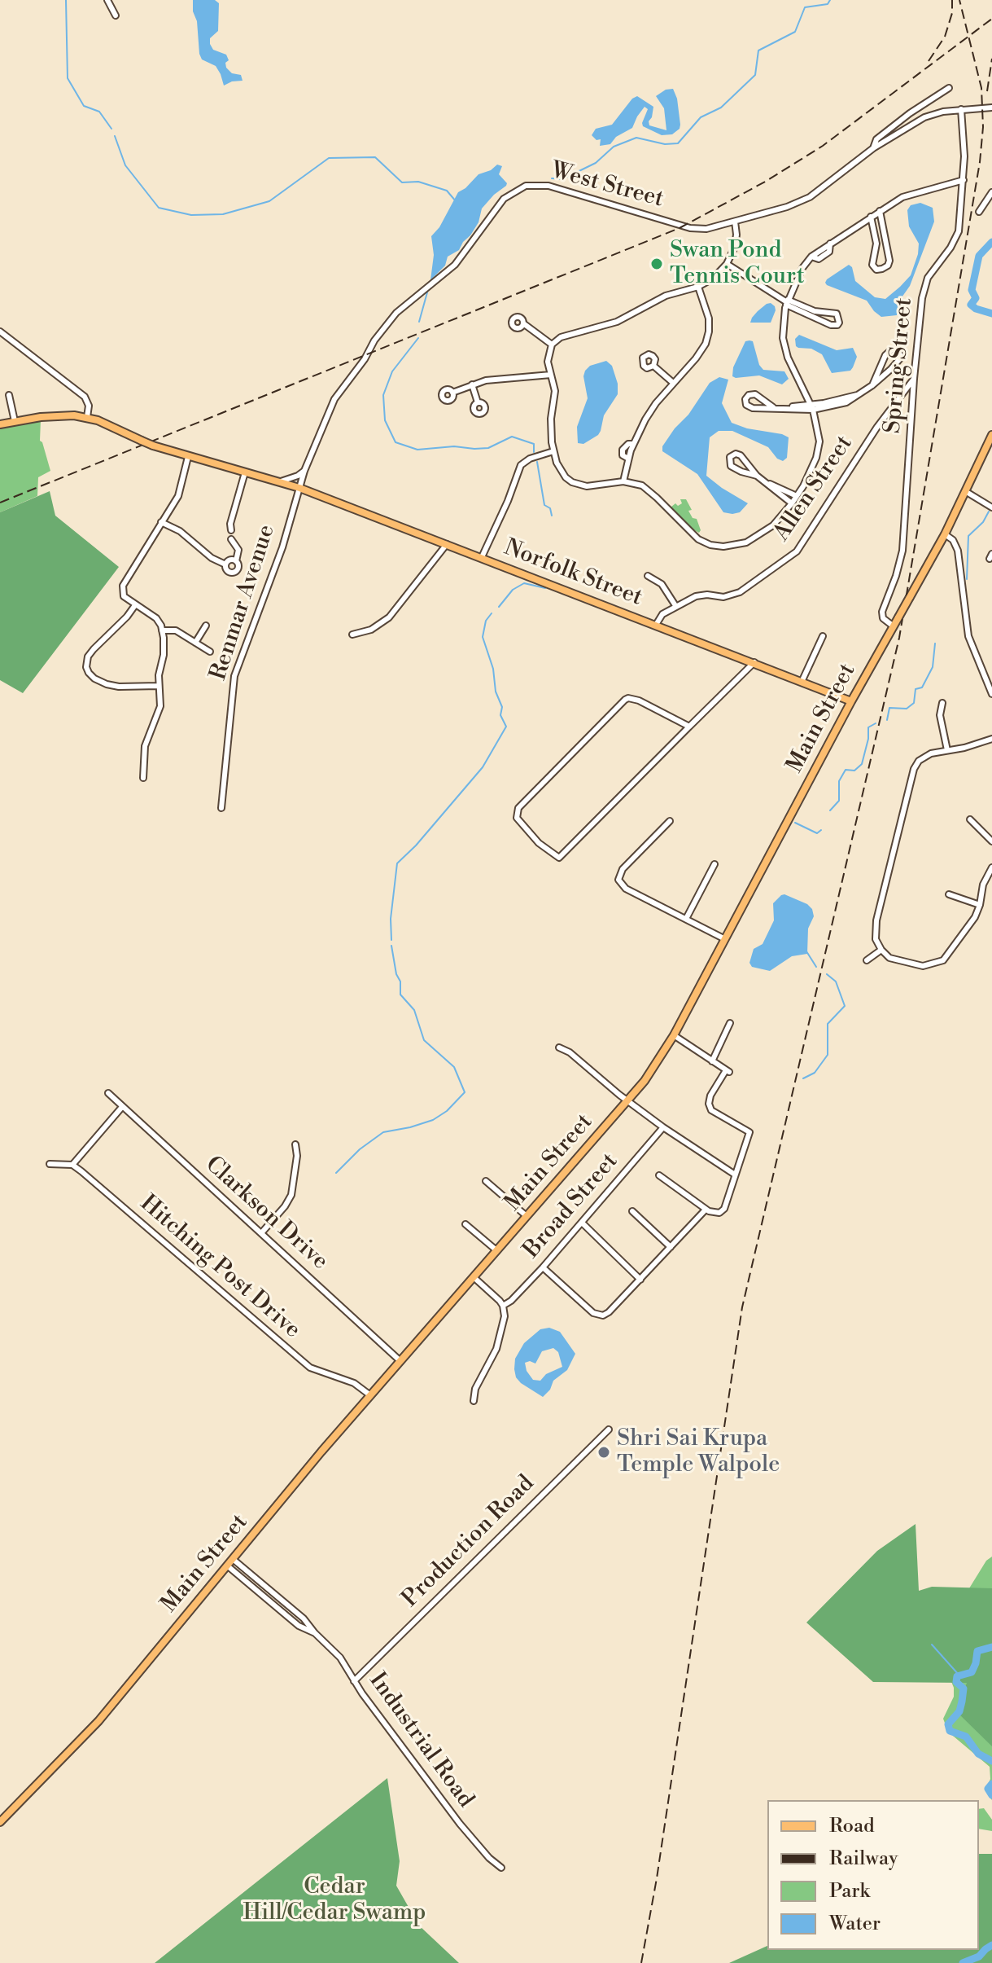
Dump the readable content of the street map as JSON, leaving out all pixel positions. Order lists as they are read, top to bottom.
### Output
{
  "streets": {
    "main road": ["Norfolk Street", "Main Street"],
    "street": [
      "West Street",
      "Spring Street",
      "Allen Street",
      "Renmar Avenue",
      "Broad Street",
      "Clarkson Drive",
      "Hitching Post Drive",
      "Production Road",
      "Industrial Road"
    ]
  },
  "crossings": [
    ["West Street", "Spring Street"],
    ["West Street", "Norfolk Street"],
    ["West Street", "Renmar Avenue"],
    ["Spring Street", "Allen Street"],
    ["Spring Street", "Main Street"],
    ["Allen Street", "Norfolk Street"],
    ["Norfolk Street", "Renmar Avenue"],
    ["Norfolk Street", "Main Street"],
    ["Main Street", "Clarkson Drive"],
    ["Main Street", "Hitching Post Drive"],
    ["Main Street", "Industrial Road"],
    ["Production Road", "Industrial Road"]
  ],
  "parks": ["Cedar Hill/Cedar Swamp"],
  "places": ["Swan Pond Tennis Court", "Shri Sai Krupa Temple Walpole"],
  "legend": [
    "Road",
    "Railway",
    "Park",
    "Water"
  ]
}
